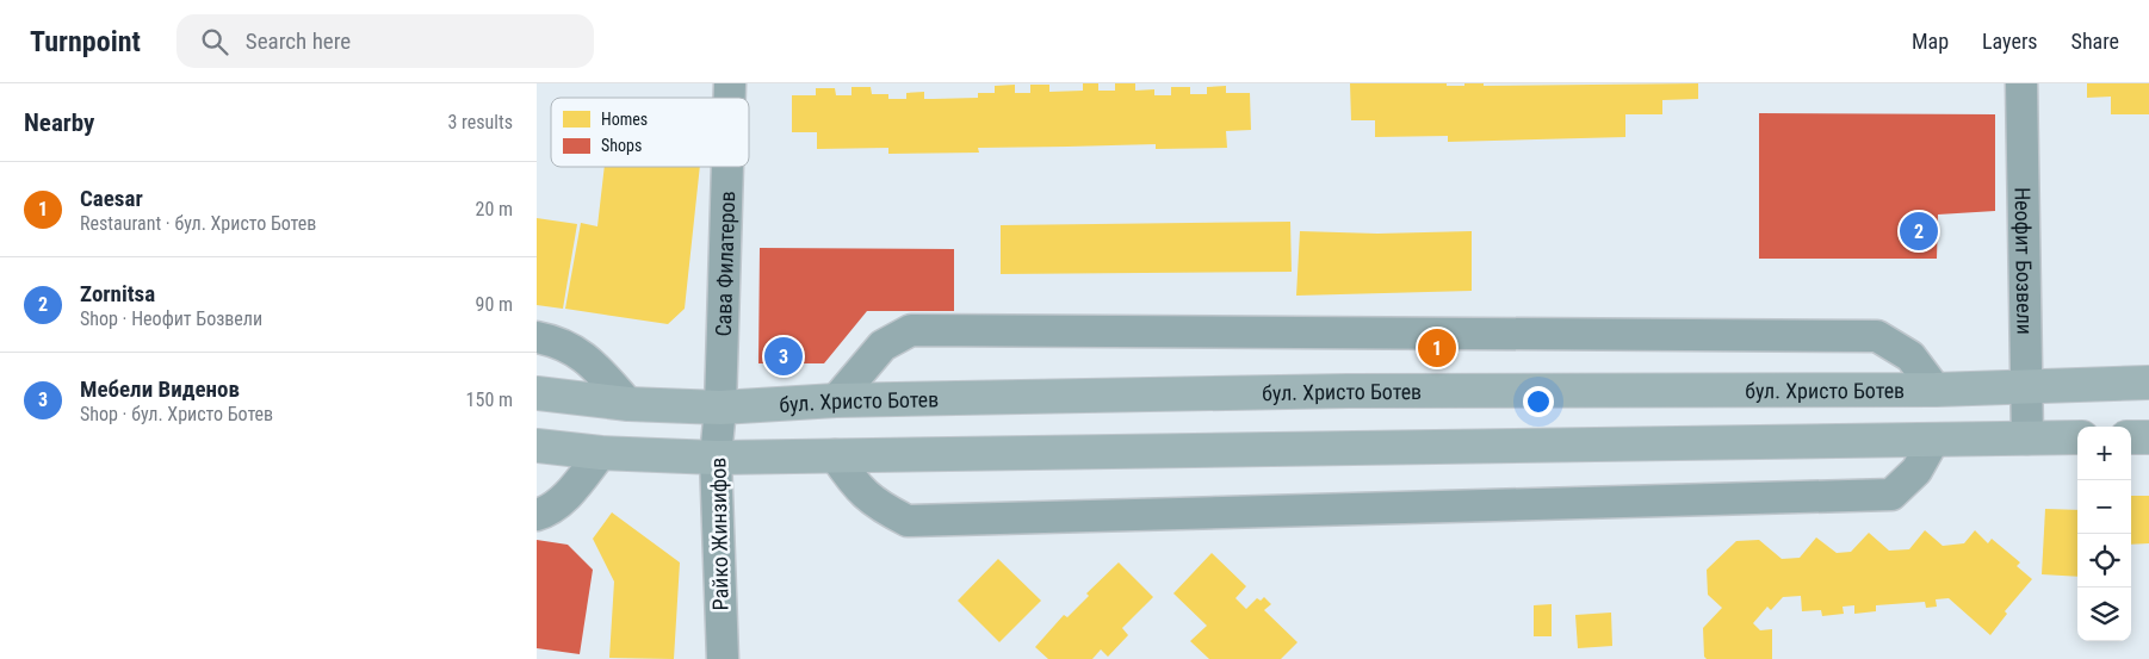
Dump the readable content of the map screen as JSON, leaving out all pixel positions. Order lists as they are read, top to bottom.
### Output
{
  "streets": {
    "main road": ["бул. Христо Ботев"],
    "street": ["Неофит Бозвели", "Сава Филатеров", "Райко Жинзифов"]
  },
  "crossings": [
    ["Неофит Бозвели", "бул. Христо Ботев"],
    ["Сава Филатеров", "бул. Христо Ботев"],
    ["Сава Филатеров", "Райко Жинзифов"],
    ["бул. Христо Ботев", "Райко Жинзифов"]
  ],
  "legend": ["Homes", "Shops"],
  "page": {
    "header": "Turnpoint",
    "search": "Search here",
    "nav": ["Map", "Layers", "Share"],
    "heading": ["Nearby", "3 results"],
    "list": [
      {
        "mark": "1",
        "name": "Caesar",
        "note": "Restaurant · бул. Христо Ботев",
        "value": "20 m"
      },
      {
        "mark": "2",
        "name": "Zornitsa",
        "note": "Shop · Неофит Бозвели",
        "value": "90 m"
      },
      {
        "mark": "3",
        "name": "Мебели Виденов",
        "note": "Shop · бул. Христо Ботев",
        "value": "150 m"
      }
    ],
    "pins": ["2", "1", "3"],
    "map_buttons": ["+", "−"]
  }
}
